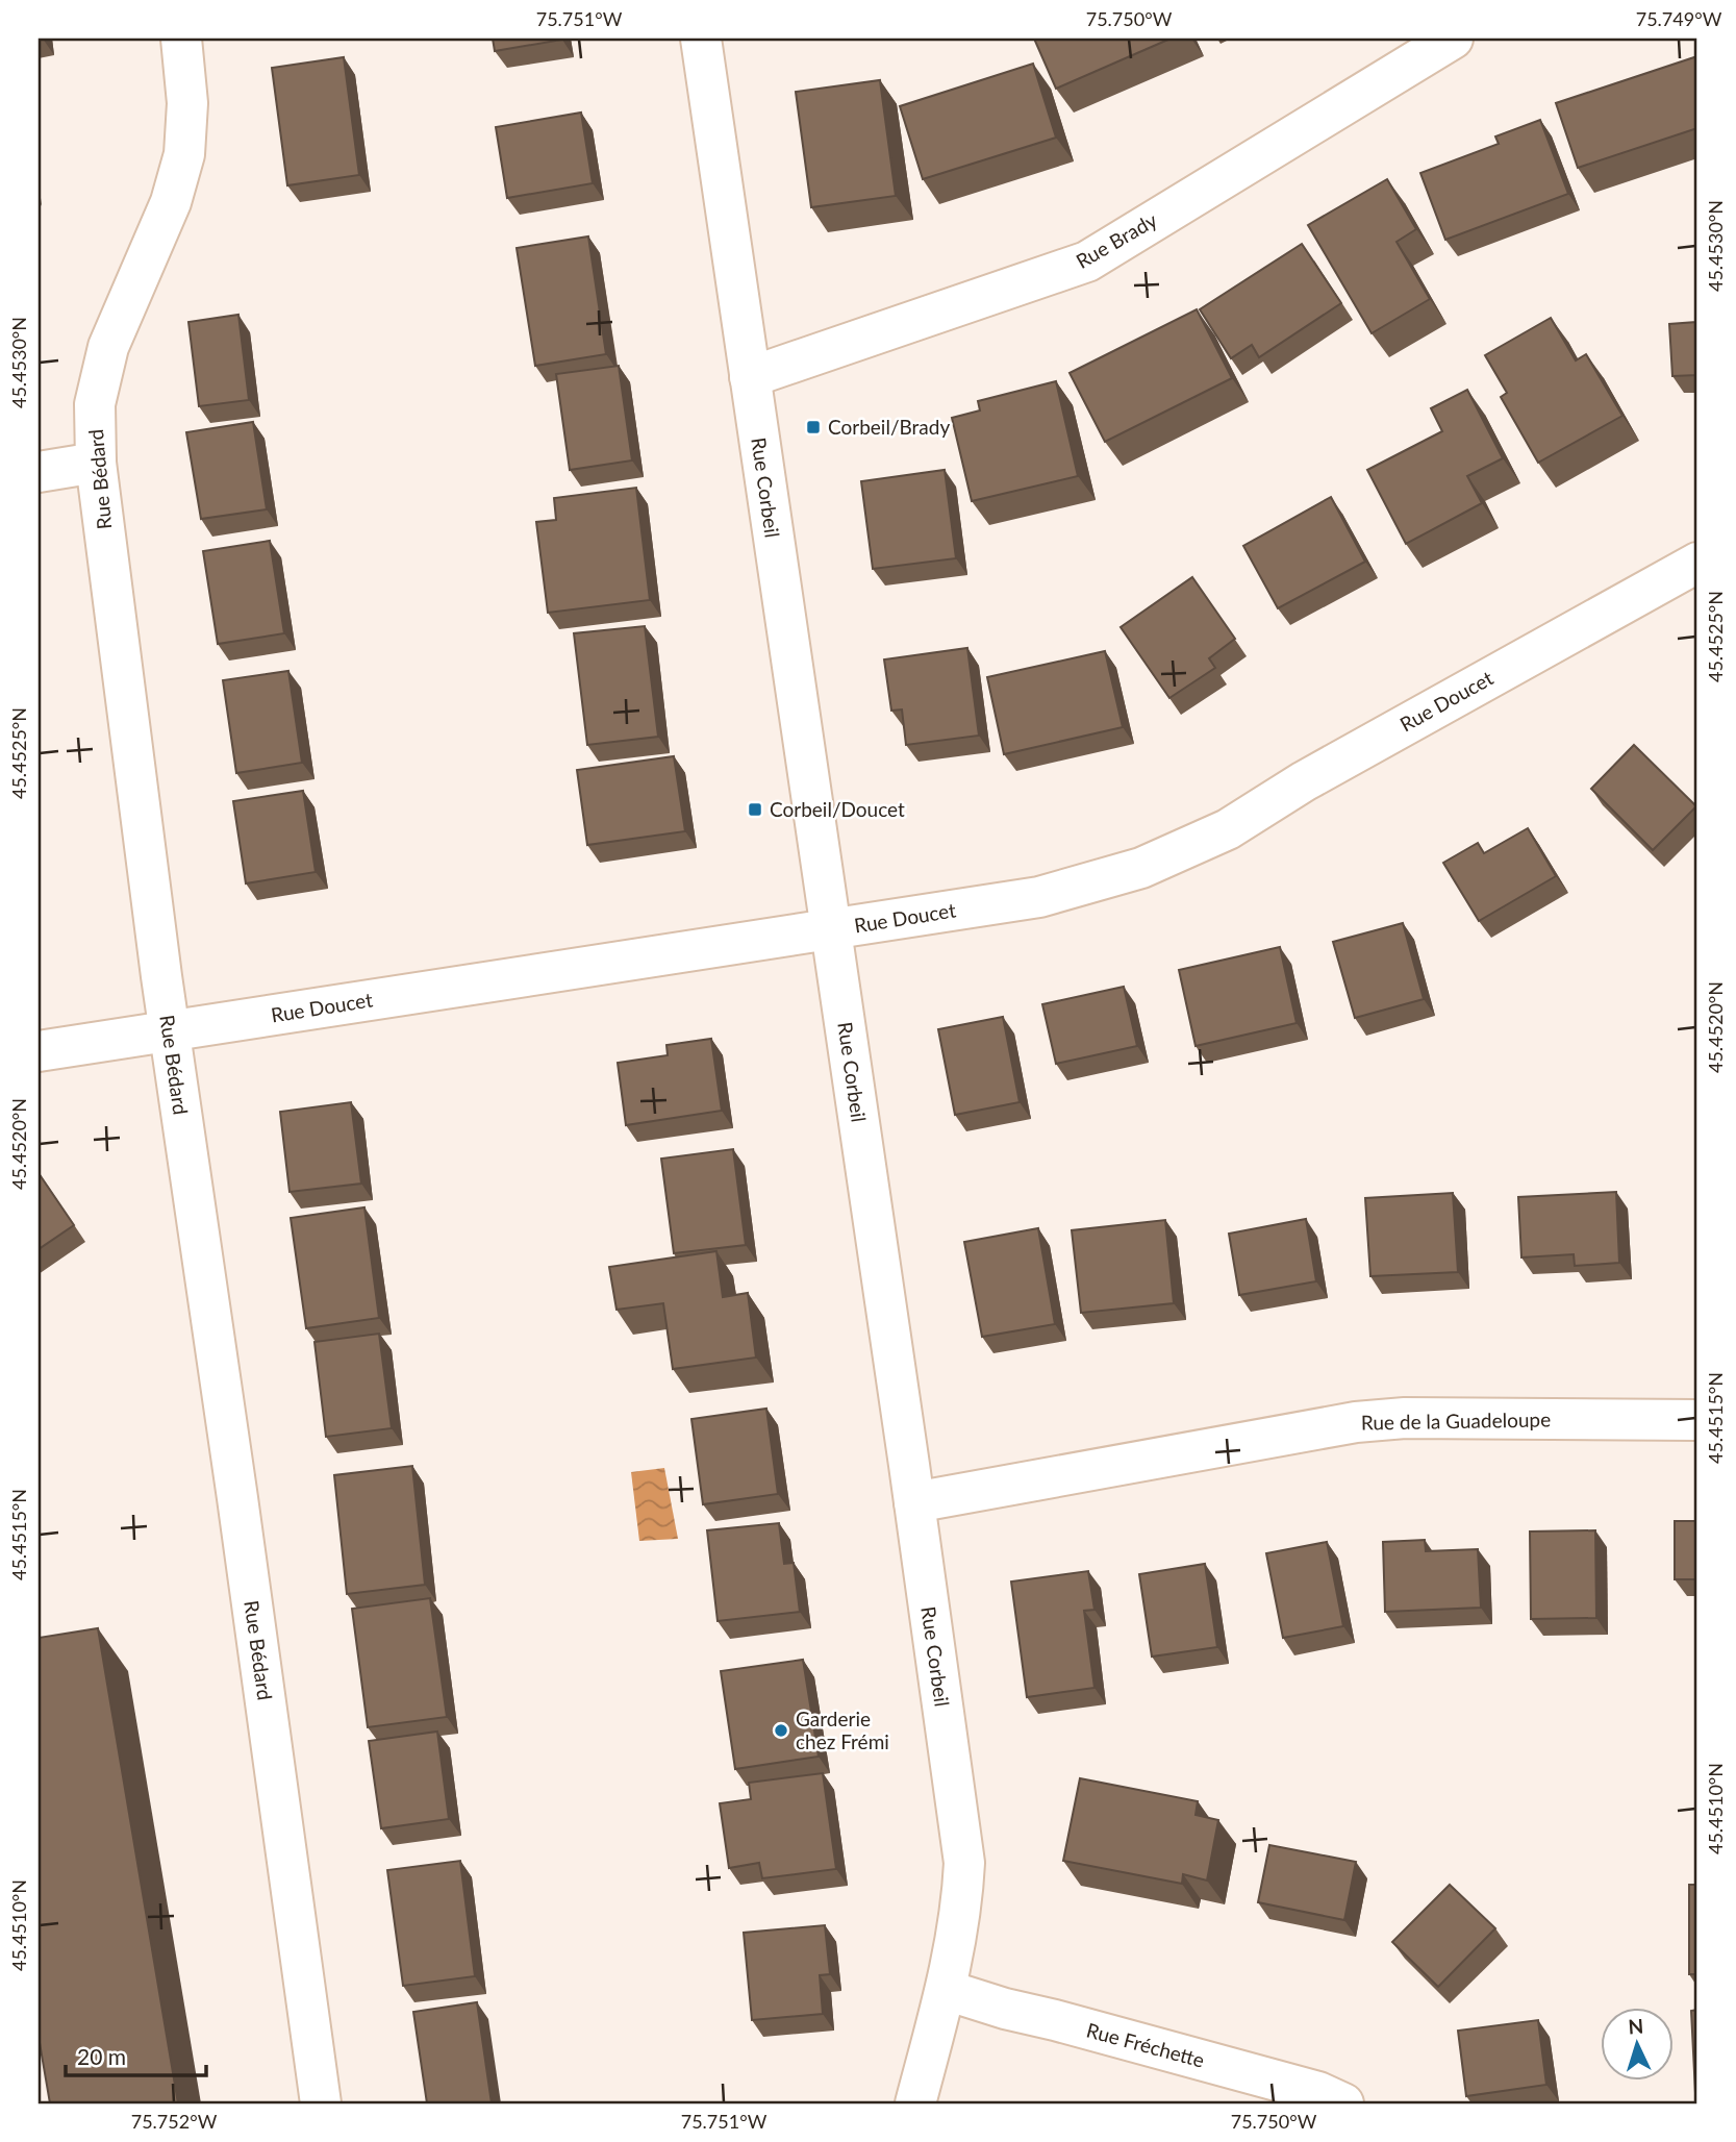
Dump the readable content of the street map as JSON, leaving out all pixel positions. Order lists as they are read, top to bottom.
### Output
{
  "streets": {
    "street": [
      "Rue Brady",
      "Rue Bédard",
      "Rue Corbeil",
      "Rue Doucet",
      "Rue de la Guadeloupe",
      "Rue Fréchette"
    ]
  },
  "crossings": [
    ["Rue Brady", "Rue Corbeil"],
    ["Rue Bédard", "Rue Doucet"],
    ["Rue Corbeil", "Rue Doucet"],
    ["Rue Corbeil", "Rue de la Guadeloupe"],
    ["Rue Corbeil", "Rue Fréchette"]
  ],
  "places": {
    "transit": ["Corbeil/Brady", "Corbeil/Doucet"],
    "other": ["Garderie chez Frémi"]
  },
  "scale_bar": "20 m",
  "north": "top",
  "coordinates": [
    "75.751°W",
    "75.750°W",
    "75.749°W",
    "45.4530°N",
    "45.4525°N",
    "45.4520°N",
    "45.4515°N",
    "45.4510°N",
    "75.752°W"
  ]
}
